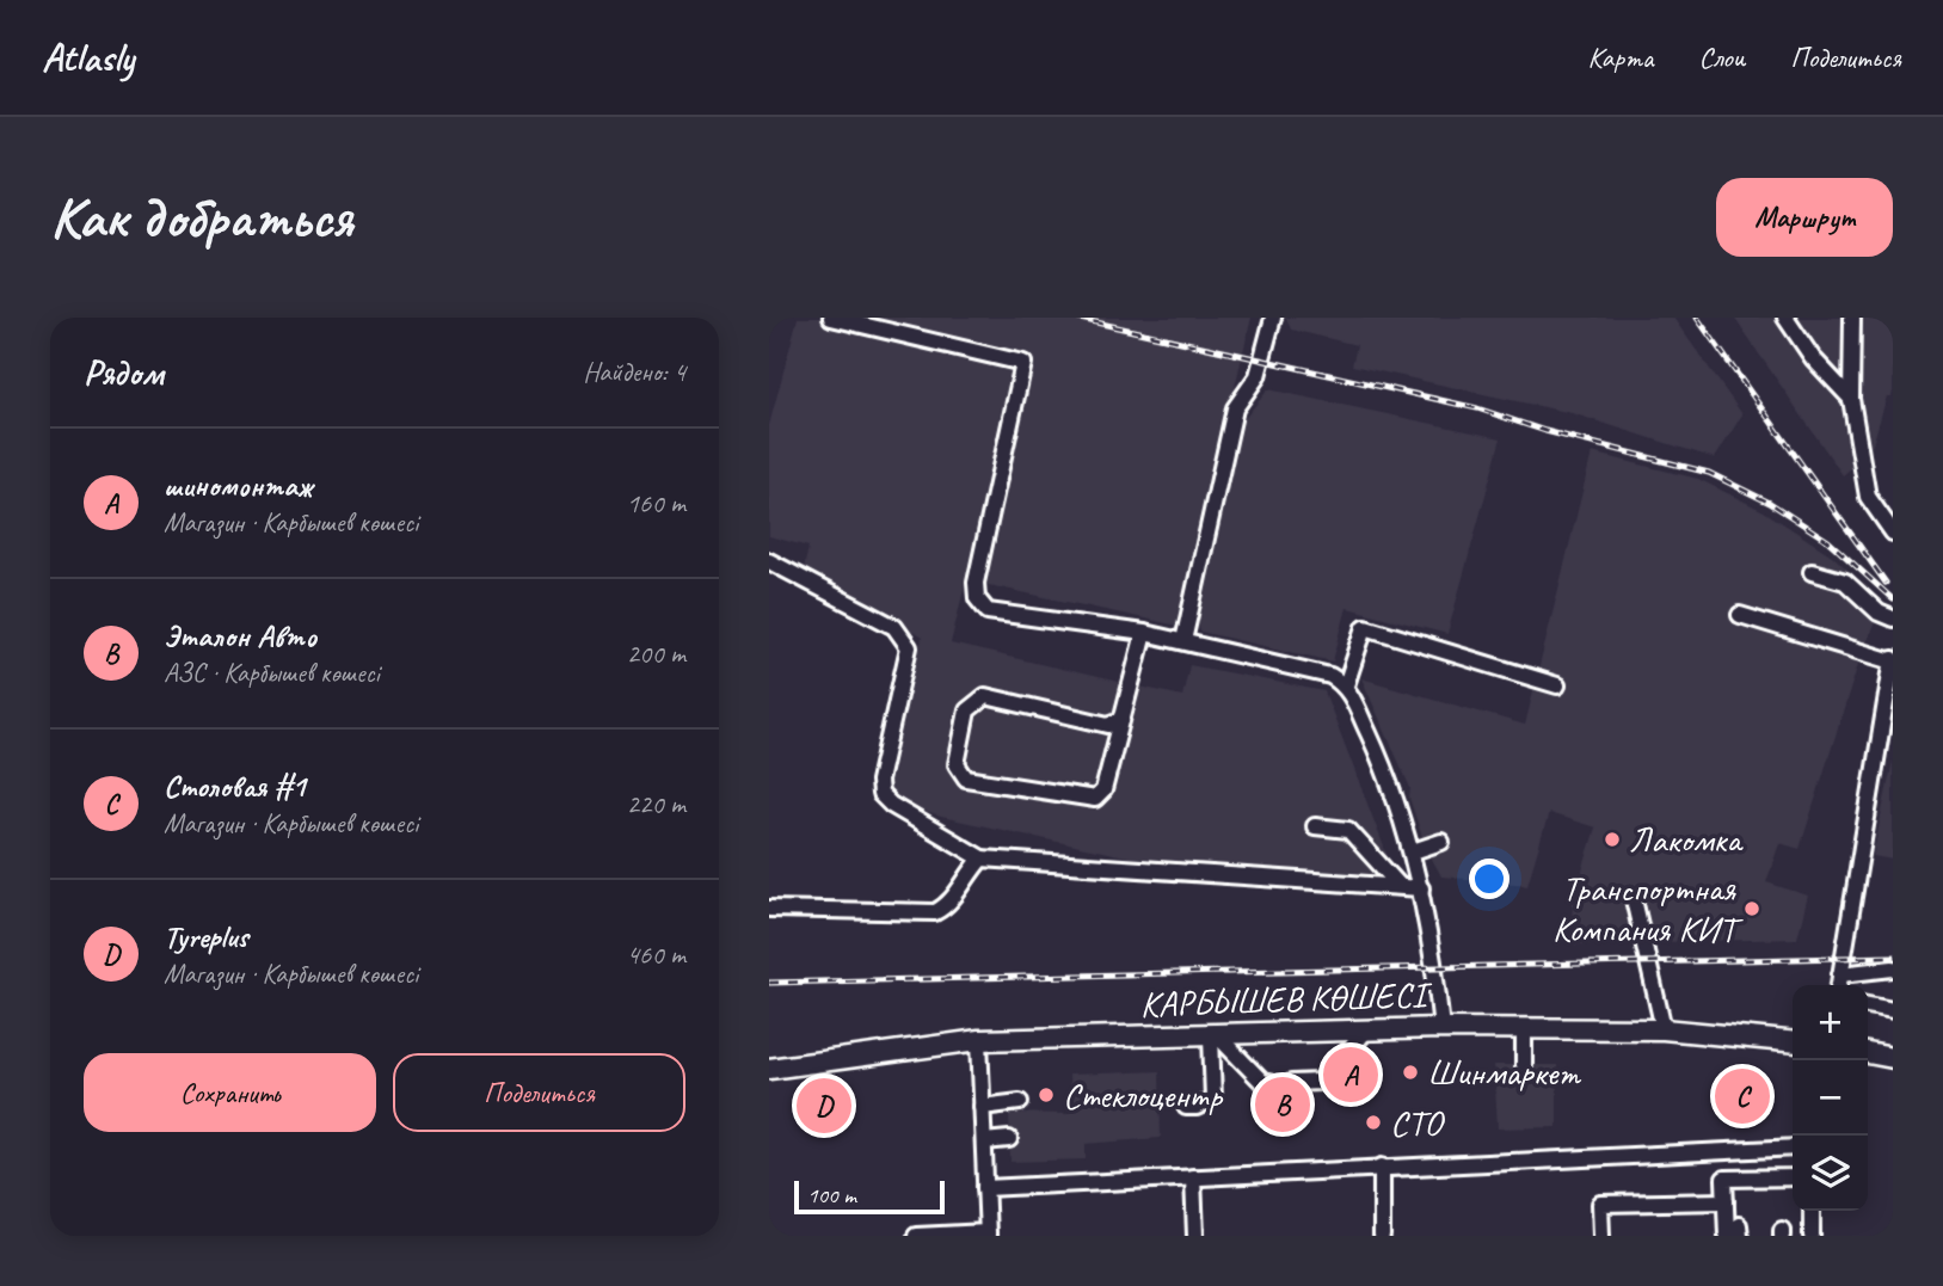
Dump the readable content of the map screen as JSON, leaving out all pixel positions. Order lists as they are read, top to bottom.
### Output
{
  "streets": {
    "main road": ["КАРБЫШЕВ КӨШЕСІ"]
  },
  "places": [
    "Лакомка",
    "Транспортная Компания КИТ",
    "Шинмаркет",
    "Стеклоцентр",
    "СТО"
  ],
  "scale_bar": "100 m",
  "page": {
    "header": "Atlasly",
    "nav": ["Карта", "Слои", "Поделиться"],
    "buttons": [
      "Маршрут",
      ["Сохранить", "Поделиться"]
    ],
    "title": "Как добраться",
    "heading": ["Рядом", "Найдено: 4"],
    "list": [
      {
        "mark": "A",
        "name": "шиномонтаж",
        "note": "Магазин · Карбышев көшесі",
        "value": "160 m"
      },
      {
        "mark": "B",
        "name": "Эталон Авто",
        "note": "АЗС · Карбышев көшесі",
        "value": "200 m"
      },
      {
        "mark": "C",
        "name": "Столовая #1",
        "note": "Магазин · Карбышев көшесі",
        "value": "220 m"
      },
      {
        "mark": "D",
        "name": "Tyreplus",
        "note": "Магазин · Карбышев көшесі",
        "value": "460 m"
      }
    ],
    "map_buttons": ["+", "−"],
    "pins": [
      "A",
      "C",
      "B",
      "D"
    ],
    "scale": "100 m"
  }
}
